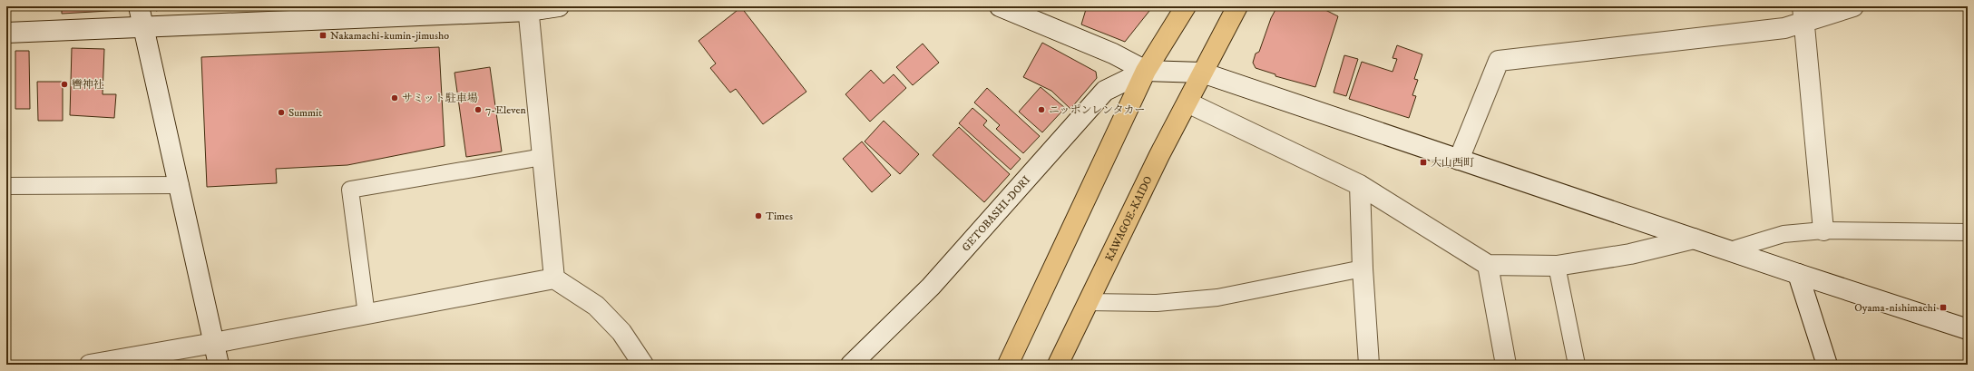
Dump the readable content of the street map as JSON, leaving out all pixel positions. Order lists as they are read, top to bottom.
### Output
{
  "streets": {
    "highway": ["KAWAGOE-KAIDO"],
    "street": ["GETOBASHI-DORI"]
  },
  "places": {
    "transit": ["Nakamachi-kumin-jimusho", "大山西町", "Oyama-nishimachi"],
    "other": [
      "轡神社",
      "サミット駐車場",
      "7-Eleven",
      "ニッポンレンタカー",
      "Summit",
      "Times"
    ]
  }
}
